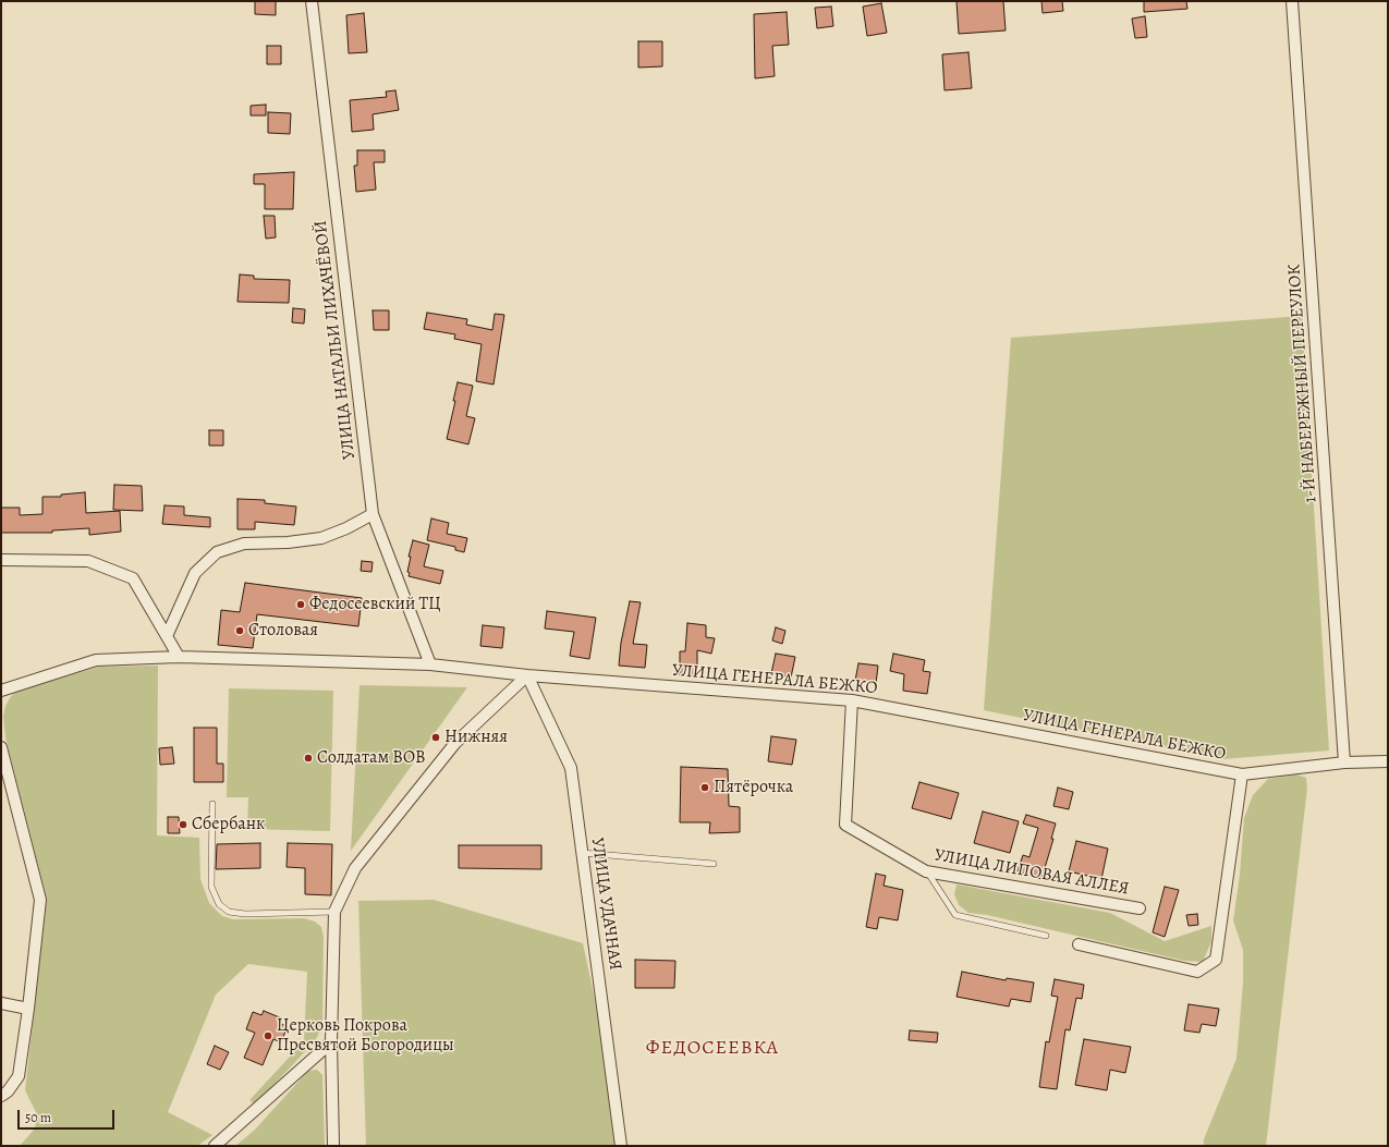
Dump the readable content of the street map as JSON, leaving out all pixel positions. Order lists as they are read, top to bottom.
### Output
{
  "streets": {
    "street": [
      "УЛИЦА НАТАЛЬИ ЛИХАЧЁВОЙ",
      "1-Й НАБЕРЕЖНЫЙ ПЕРЕУЛОК",
      "УЛИЦА ГЕНЕРАЛА БЕЖКО",
      "УЛИЦА ЛИПОВАЯ АЛЛЕЯ",
      "УЛИЦА УДАЧНАЯ"
    ]
  },
  "crossings": [
    ["УЛИЦА НАТАЛЬИ ЛИХАЧЁВОЙ", "УЛИЦА ГЕНЕРАЛА БЕЖКО"],
    ["1-Й НАБЕРЕЖНЫЙ ПЕРЕУЛОК", "УЛИЦА ГЕНЕРАЛА БЕЖКО"],
    ["УЛИЦА ГЕНЕРАЛА БЕЖКО", "УЛИЦА ЛИПОВАЯ АЛЛЕЯ"],
    ["УЛИЦА ГЕНЕРАЛА БЕЖКО", "УЛИЦА УДАЧНАЯ"]
  ],
  "districts": ["ФЕДОСЕЕВКА"],
  "places": [
    "Федосеевский ТЦ",
    "Столовая",
    "Нижняя",
    "Солдатам ВОВ",
    "Пятёрочка",
    "Сбербанк",
    "Церковь Покрова Пресвятой Богородицы"
  ],
  "scale_bar": "50 m"
}
